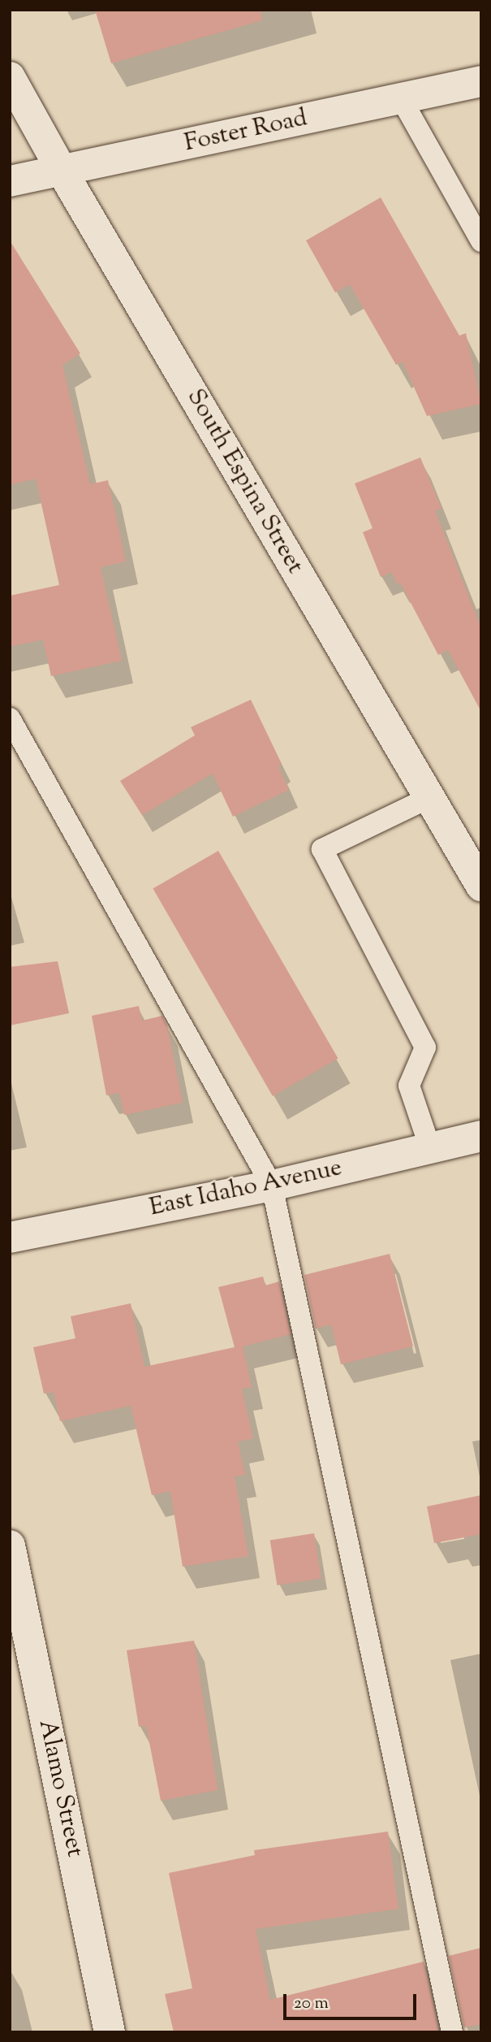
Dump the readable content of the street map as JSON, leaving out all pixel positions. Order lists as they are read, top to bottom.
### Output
{
  "streets": {
    "street": [
      "Foster Road",
      "South Espina Street",
      "East Idaho Avenue",
      "Alamo Street"
    ]
  },
  "crossings": [
    ["Foster Road", "South Espina Street"]
  ],
  "scale_bar": "20 m"
}
